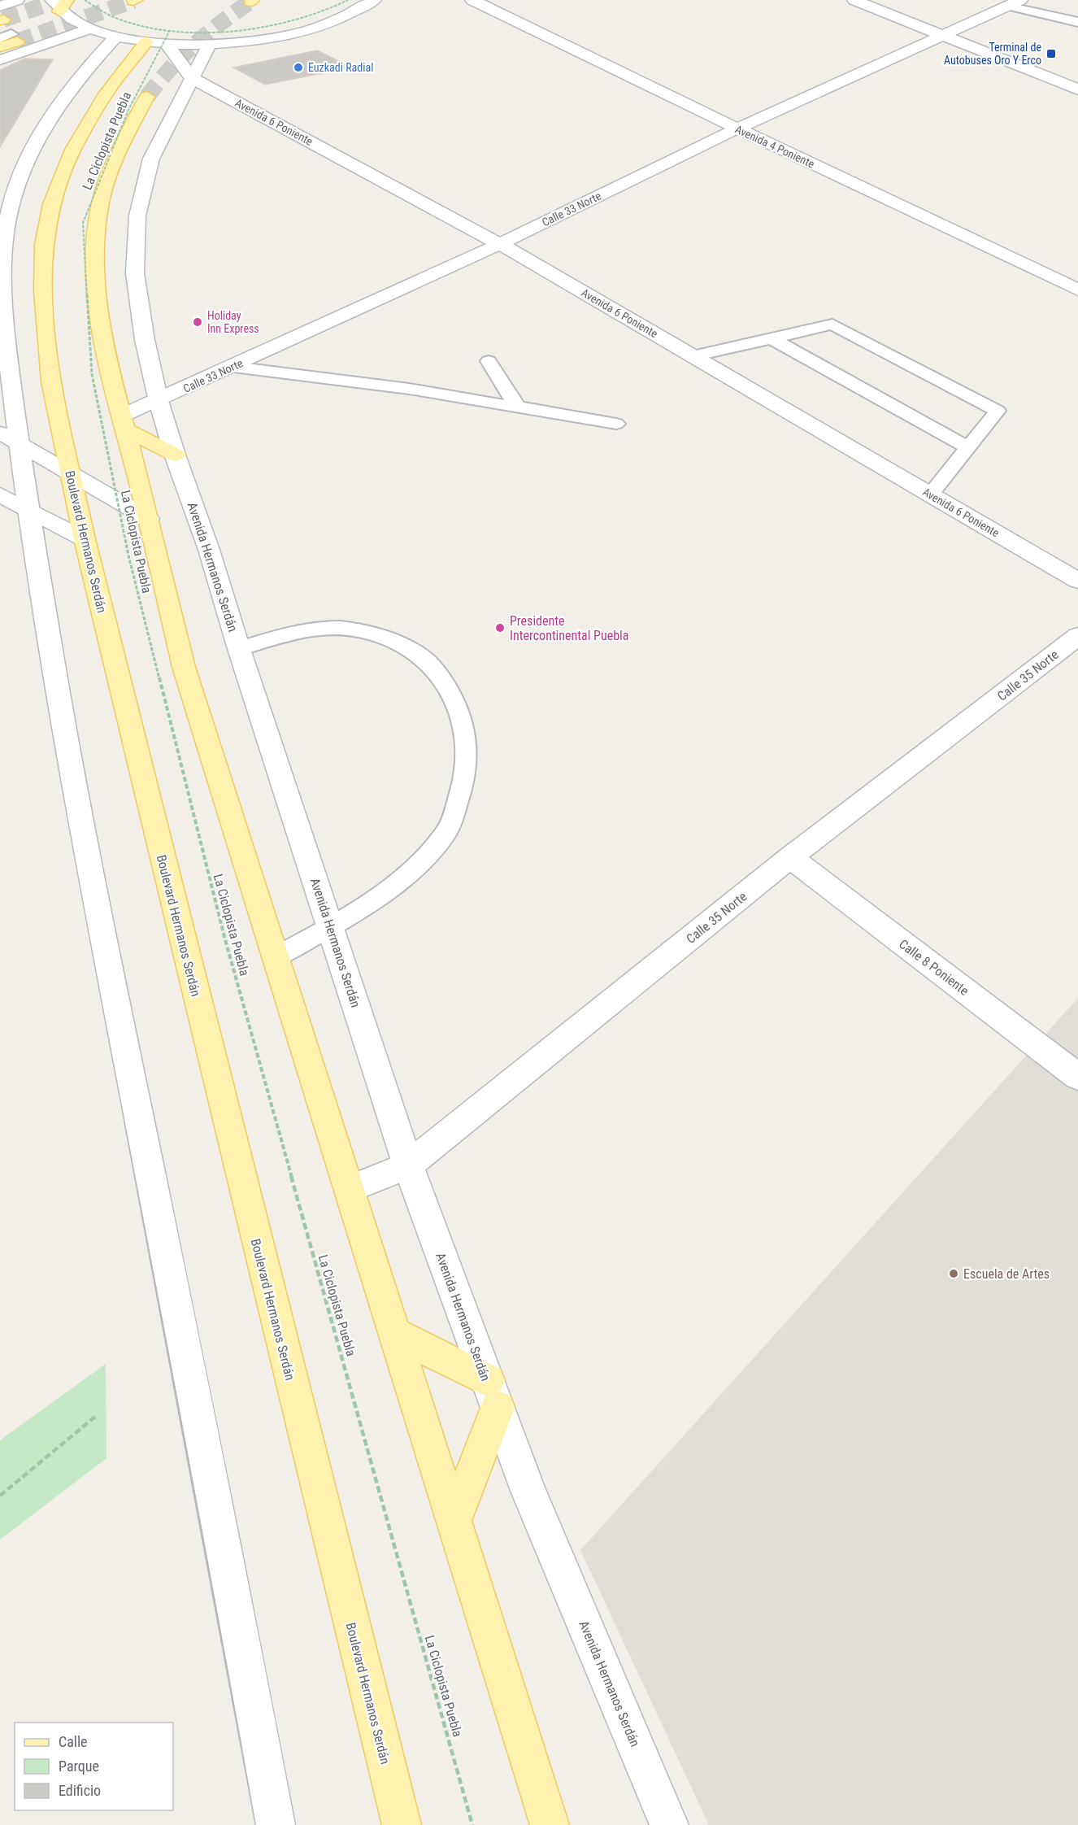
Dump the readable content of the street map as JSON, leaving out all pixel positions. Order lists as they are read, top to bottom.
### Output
{
  "streets": {
    "main road": ["Boulevard Hermanos Serdán"],
    "street": [
      "Avenida 6 Poniente",
      "Avenida 4 Poniente",
      "Calle 33 Norte",
      "Avenida Hermanos Serdán",
      "Calle 35 Norte",
      "Calle 8 Poniente"
    ],
    "path": ["La Ciclopista Puebla"]
  },
  "crossings": [
    ["Avenida 6 Poniente", "La Ciclopista Puebla"],
    ["Avenida 6 Poniente", "Calle 33 Norte"],
    ["Avenida 6 Poniente", "Boulevard Hermanos Serdán"],
    ["Avenida 6 Poniente", "Avenida Hermanos Serdán"],
    ["La Ciclopista Puebla", "Boulevard Hermanos Serdán"],
    ["Avenida 4 Poniente", "Calle 33 Norte"],
    ["Calle 33 Norte", "Avenida Hermanos Serdán"],
    ["Avenida Hermanos Serdán", "Calle 35 Norte"],
    ["Calle 35 Norte", "Calle 8 Poniente"]
  ],
  "places": {
    "transit": ["Terminal de Autobuses Oro Y Erco"],
    "other": [
      "Euzkadi Radial",
      "Holiday Inn Express",
      "Presidente Intercontinental Puebla",
      "Escuela de Artes"
    ]
  },
  "legend": ["Calle", "Parque", "Edificio"]
}
